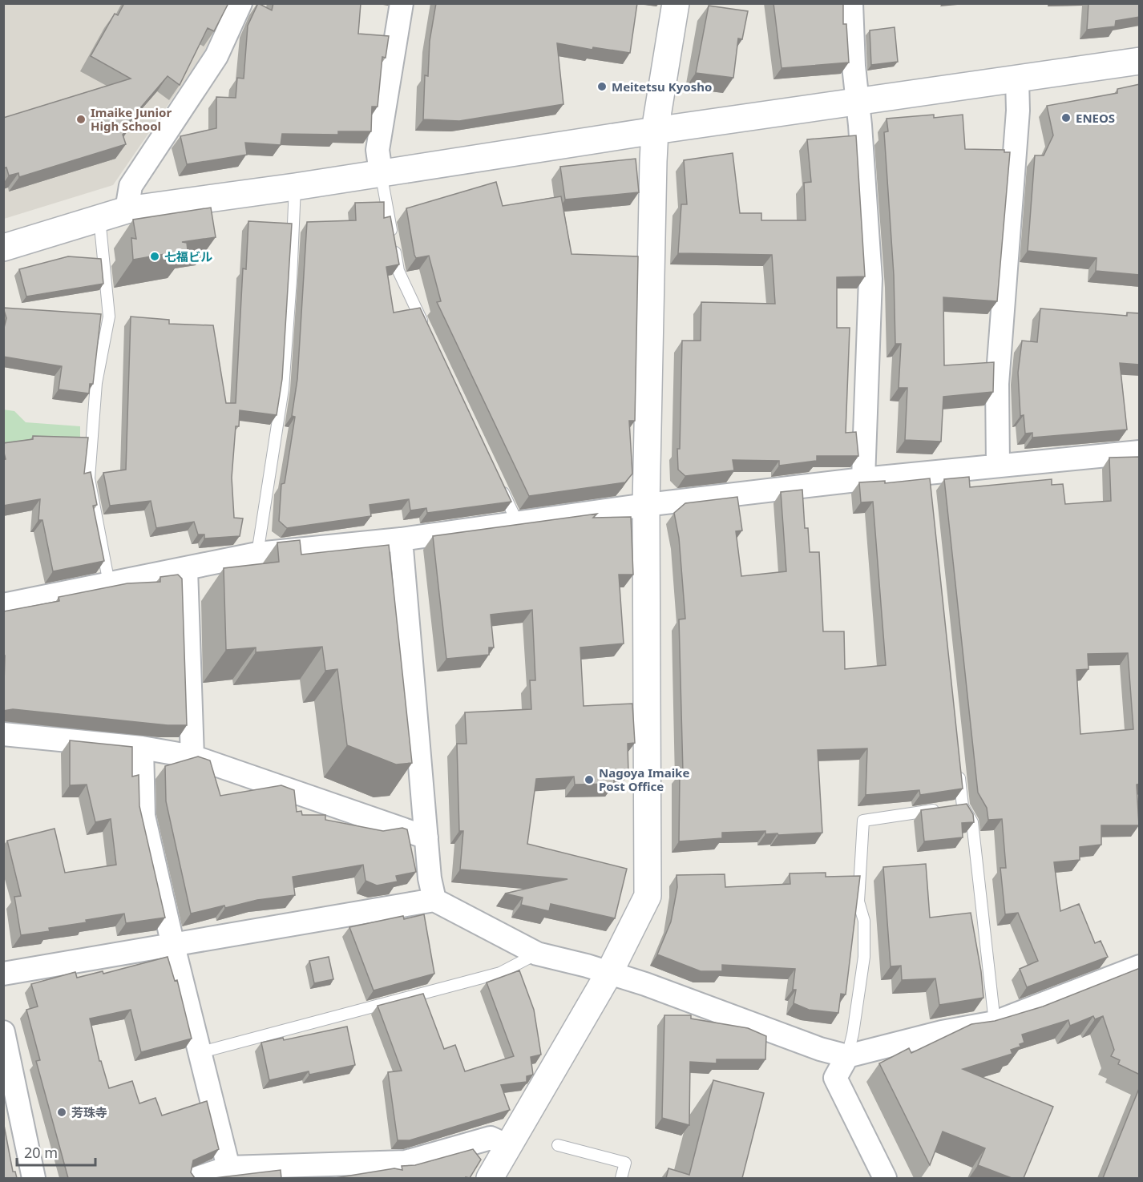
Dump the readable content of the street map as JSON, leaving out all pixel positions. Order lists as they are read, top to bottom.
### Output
{
  "places": [
    "Meitetsu Kyosho",
    "ENEOS",
    "Imaike Junior High School",
    "七福ビル",
    "Nagoya Imaike Post Office",
    "芳珠寺"
  ],
  "scale_bar": "20 m"
}
